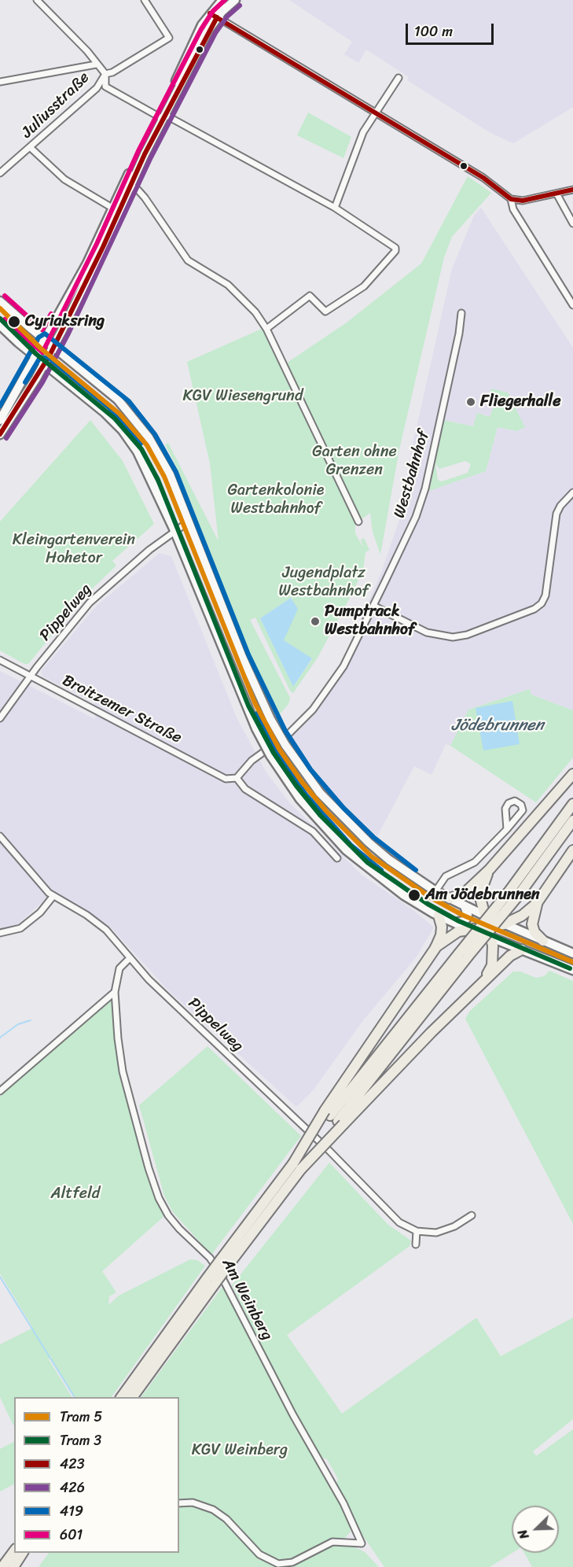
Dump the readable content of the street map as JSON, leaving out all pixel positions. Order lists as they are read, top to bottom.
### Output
{
  "streets": {
    "street": [
      "Juliusstraße",
      "Westbahnhof",
      "Pippelweg",
      "Broitzemer Straße",
      "Am Weinberg"
    ]
  },
  "crossings": [
    ["Westbahnhof", "Broitzemer Straße"],
    ["Pippelweg", "Broitzemer Straße"],
    ["Pippelweg", "Am Weinberg"]
  ],
  "water": ["Jödebrunnen"],
  "parks": [
    "KGV Wiesengrund",
    "Garten ohne Grenzen",
    "Gartenkolonie Westbahnhof",
    "Kleingartenverein Hohetor",
    "Jugendplatz Westbahnhof",
    "Altfeld",
    "KGV Weinberg"
  ],
  "places": [
    "Cyriaksring",
    "Fliegerhalle",
    "Pumptrack Westbahnhof",
    "Am Jödebrunnen"
  ],
  "lines": [
    "transit line 601",
    "transit line 426",
    "transit line 423",
    "tram line 5",
    "tram line 3",
    "transit line 419"
  ],
  "legend": [
    "Tram 5",
    "Tram 3",
    "423",
    "426",
    "419",
    "601"
  ],
  "scale_bar": "100 m",
  "north": "bottom left"
}
